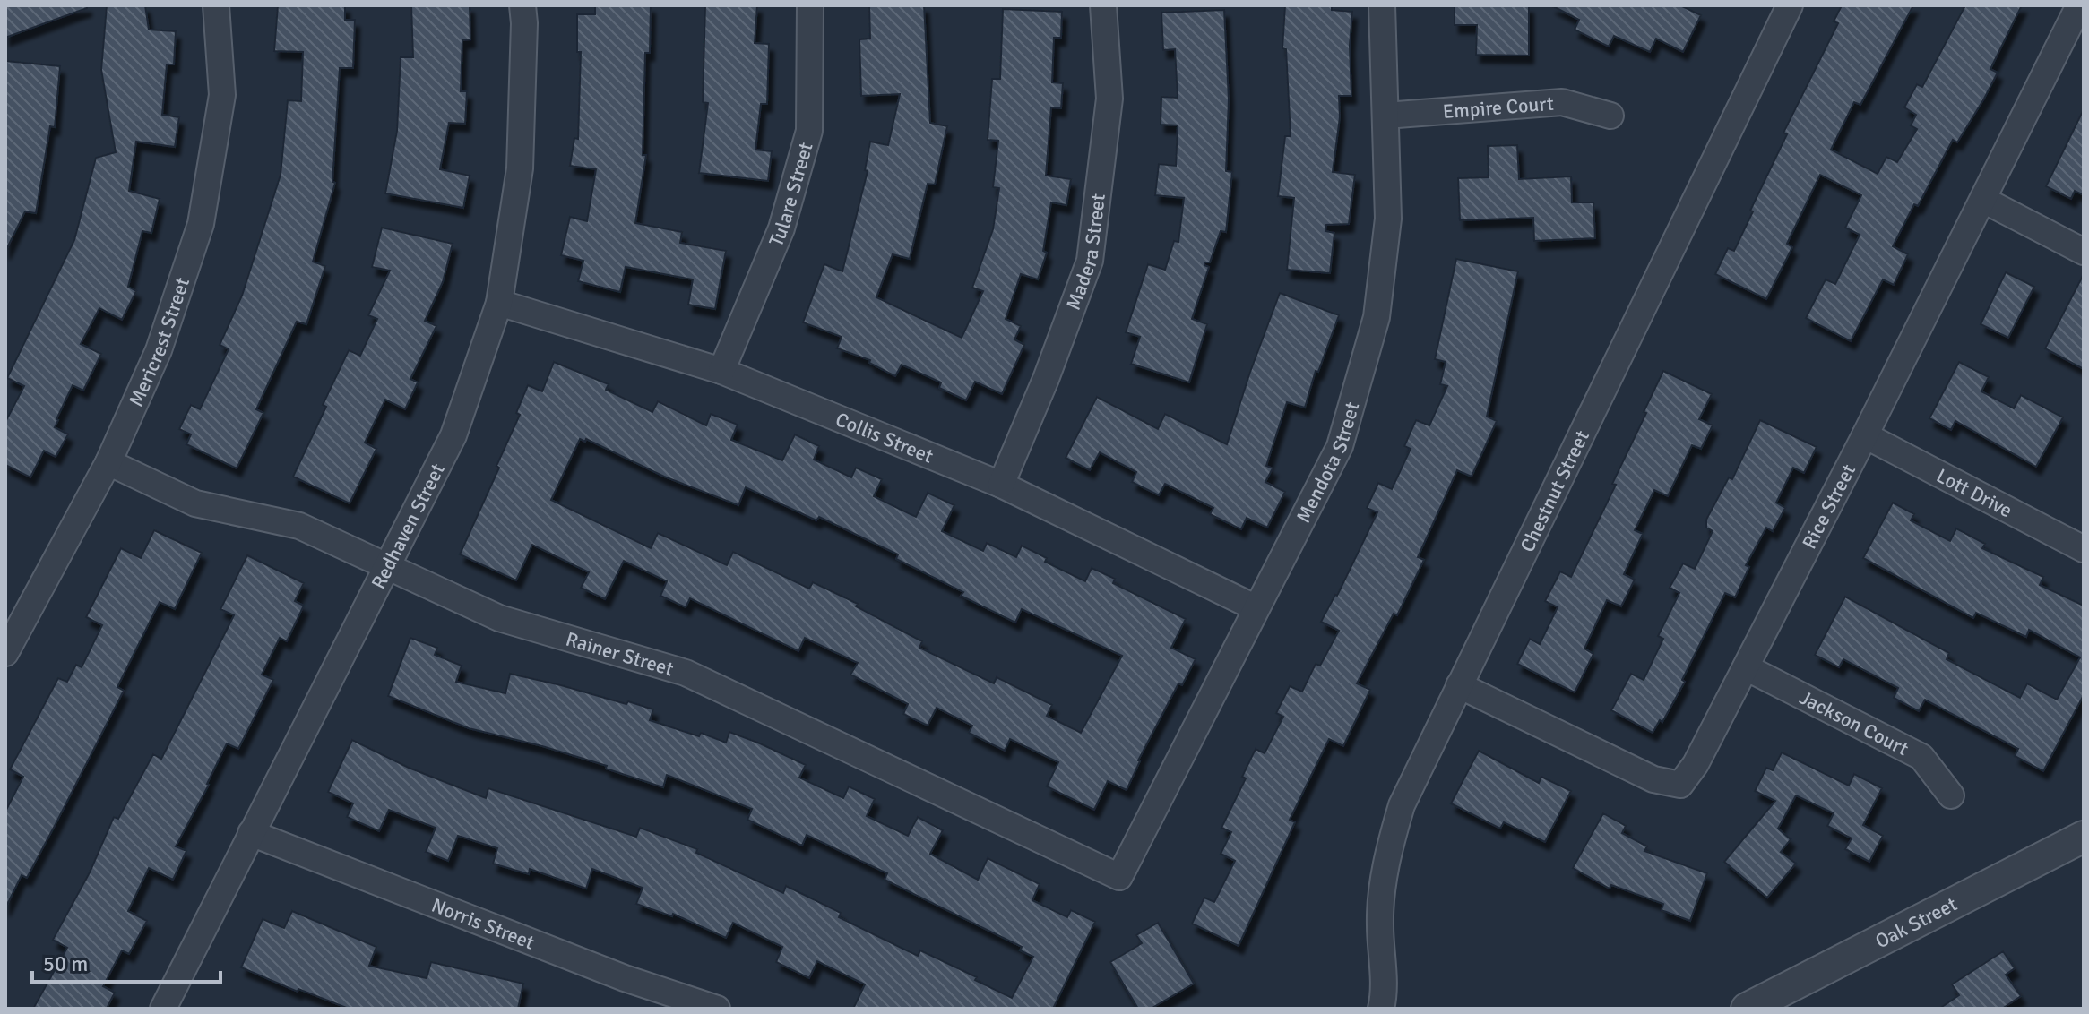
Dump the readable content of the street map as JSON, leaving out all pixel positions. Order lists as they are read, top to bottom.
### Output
{
  "streets": {
    "street": [
      "Empire Court",
      "Tulare Street",
      "Madera Street",
      "Mericrest Street",
      "Collis Street",
      "Mendota Street",
      "Chestnut Street",
      "Lott Drive",
      "Rice Street",
      "Redhaven Street",
      "Rainer Street",
      "Jackson Court",
      "Norris Street",
      "Oak Street"
    ]
  },
  "crossings": [
    ["Empire Court", "Mendota Street"],
    ["Tulare Street", "Collis Street"],
    ["Madera Street", "Collis Street"],
    ["Mericrest Street", "Rainer Street"],
    ["Collis Street", "Mendota Street"],
    ["Collis Street", "Redhaven Street"],
    ["Mendota Street", "Rainer Street"],
    ["Chestnut Street", "Rice Street"],
    ["Lott Drive", "Rice Street"],
    ["Rice Street", "Jackson Court"],
    ["Redhaven Street", "Rainer Street"],
    ["Redhaven Street", "Norris Street"]
  ],
  "scale_bar": "50 m"
}
